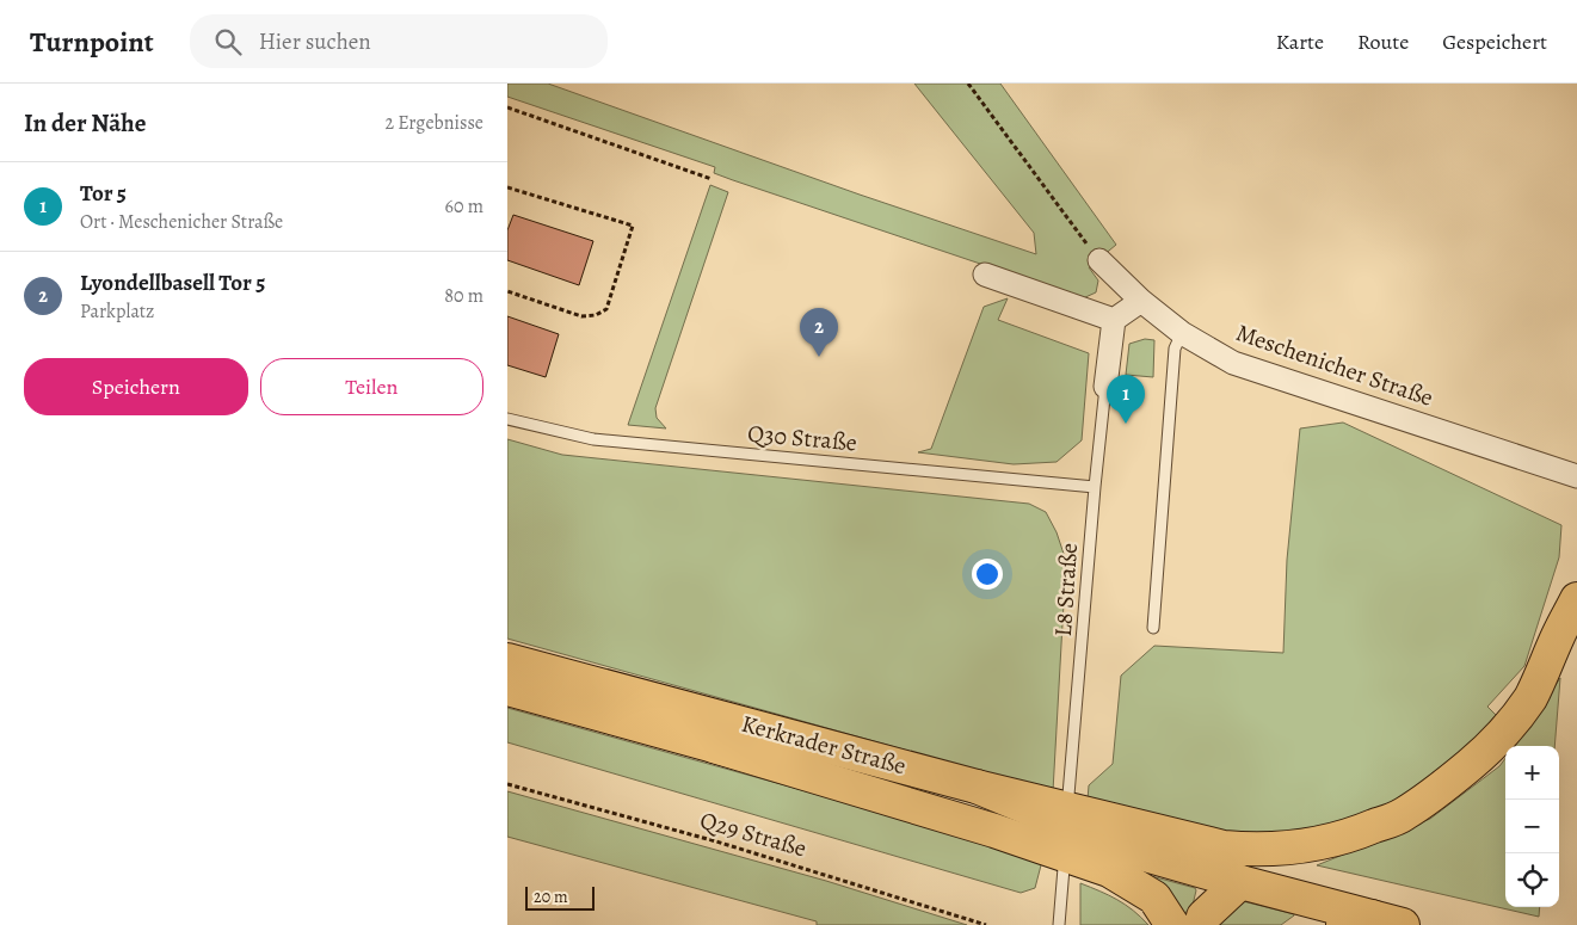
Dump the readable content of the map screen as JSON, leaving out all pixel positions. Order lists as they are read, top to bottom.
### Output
{
  "streets": {
    "main road": ["Kerkrader Straße"],
    "street": ["Meschenicher Straße"],
    "lane": ["Q30 Straße", "L8 Straße"],
    "path": ["Q29 Straße"]
  },
  "crossings": [
    ["Q30 Straße", "L8 Straße"]
  ],
  "scale_bar": "20 m",
  "page": {
    "header": "Turnpoint",
    "search": "Hier suchen",
    "nav": ["Karte", "Route", "Gespeichert"],
    "heading": ["In der Nähe", "2 Ergebnisse"],
    "list": [
      {
        "mark": "1",
        "name": "Tor 5",
        "note": "Ort · Meschenicher Straße",
        "value": "60 m"
      },
      {
        "mark": "2",
        "name": "Lyondellbasell Tor 5",
        "note": "Parkplatz",
        "value": "80 m"
      }
    ],
    "pins": ["2", "1"],
    "buttons": ["Speichern", "Teilen"],
    "map_buttons": ["+", "−"],
    "scale": "20 m"
  }
}
